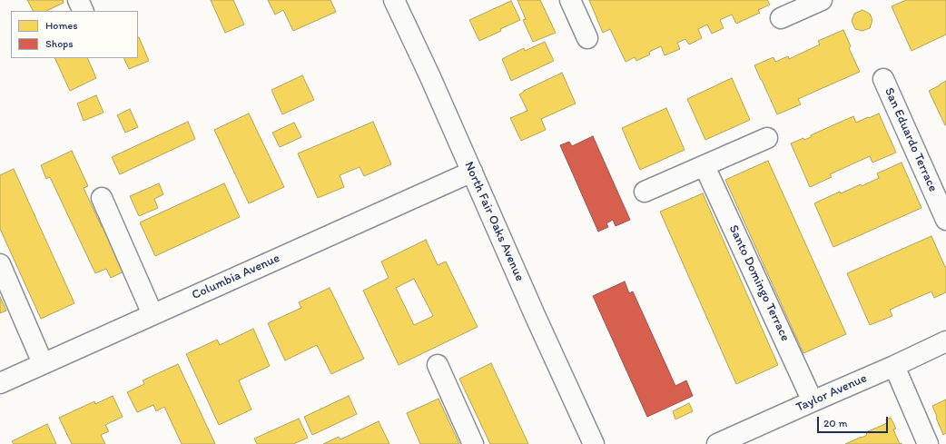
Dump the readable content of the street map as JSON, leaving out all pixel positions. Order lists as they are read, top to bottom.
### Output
{
  "streets": {
    "street": [
      "San Eduardo Terrace",
      "North Fair Oaks Avenue",
      "Columbia Avenue",
      "Santo Domingo Terrace",
      "Taylor Avenue"
    ]
  },
  "crossings": [
    ["North Fair Oaks Avenue", "Columbia Avenue"],
    ["Santo Domingo Terrace", "Taylor Avenue"]
  ],
  "legend": ["Homes", "Shops"],
  "scale_bar": "20 m"
}
